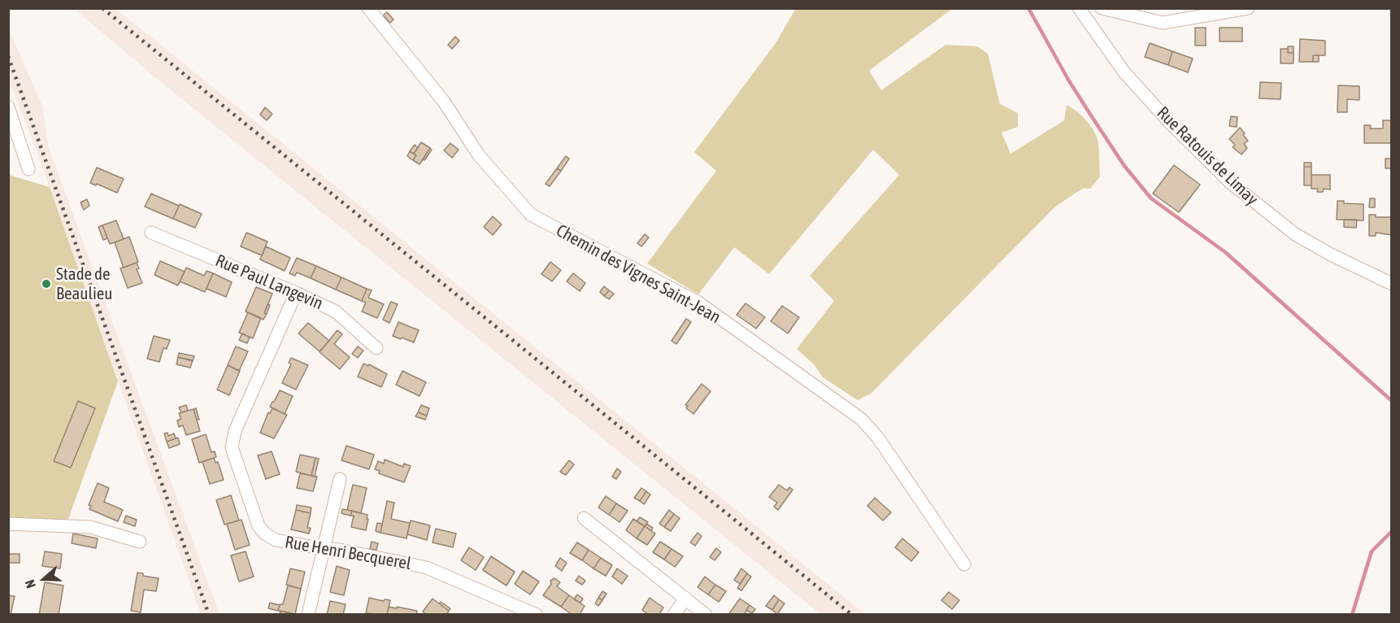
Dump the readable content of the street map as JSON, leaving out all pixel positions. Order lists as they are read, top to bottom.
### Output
{
  "streets": {
    "street": [
      "Rue Ratouis de Limay",
      "Chemin des Vignes Saint-Jean",
      "Rue Paul Langevin",
      "Rue Henri Becquerel"
    ]
  },
  "crossings": [
    ["Rue Paul Langevin", "Rue Henri Becquerel"]
  ],
  "places": ["Stade de Beaulieu"],
  "north": "left"
}
